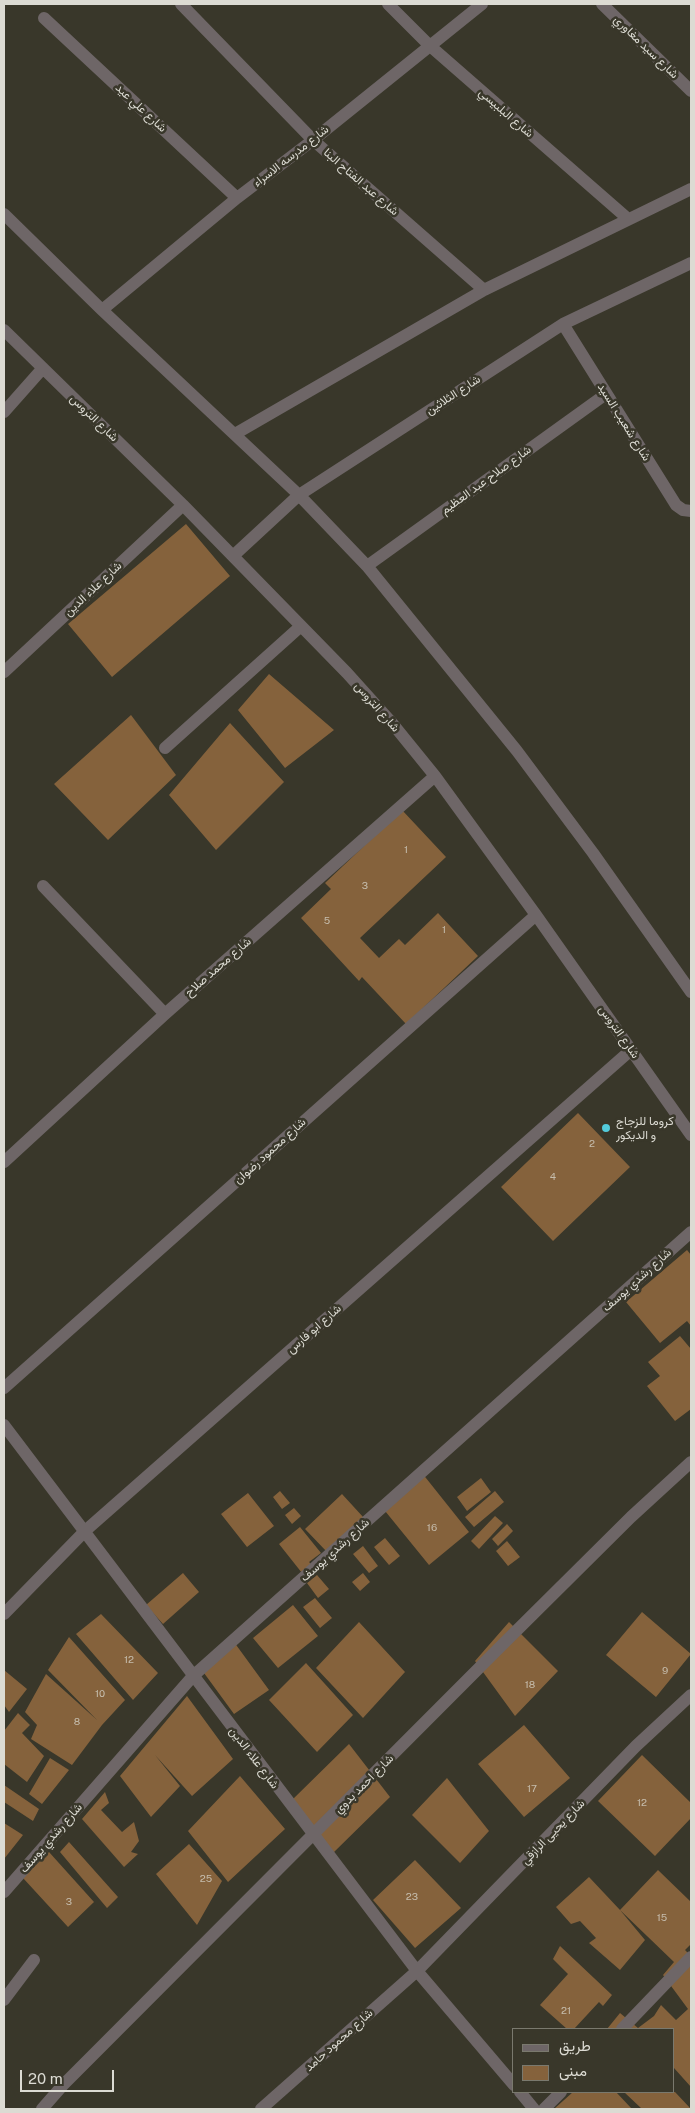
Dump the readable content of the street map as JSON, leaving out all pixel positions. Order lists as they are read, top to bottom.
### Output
{
  "streets": {
    "street": [
      "شارع سيد مغاوري",
      "شارع علي عيد",
      "شارع البلبيسي",
      "شارع مدرسه الاسراء",
      "شارع عبد الفتاح البنا",
      "شارع الثلاثين",
      "شارع التروس",
      "شارع شعيب السيد",
      "شارع صلاح عبد العظيم",
      "شارع علاء الدين",
      "شارع محمد صلاح",
      "شارع محمود رضوان",
      "شارع رشدي يوسف",
      "شارع ابو فارس",
      "شارع احمد بدوي",
      "شارع يحيى الرازقي",
      "شارع محمود حامد"
    ]
  },
  "crossings": [
    ["شارع علي عيد", "شارع مدرسه الاسراء"],
    ["شارع البلبيسي", "شارع مدرسه الاسراء"],
    ["شارع مدرسه الاسراء", "شارع عبد الفتاح البنا"],
    ["شارع الثلاثين", "شارع التروس"],
    ["شارع الثلاثين", "شارع شعيب السيد"],
    ["شارع التروس", "شارع علاء الدين"],
    ["شارع التروس", "شارع محمد صلاح"],
    ["شارع التروس", "شارع محمود رضوان"],
    ["شارع التروس", "شارع ابو فارس"],
    ["شارع شعيب السيد", "شارع صلاح عبد العظيم"],
    ["شارع علاء الدين", "شارع رشدي يوسف"],
    ["شارع علاء الدين", "شارع ابو فارس"],
    ["شارع علاء الدين", "شارع احمد بدوي"],
    ["شارع علاء الدين", "شارع يحيى الرازقي"],
    ["شارع علاء الدين", "شارع محمود حامد"],
    ["شارع يحيى الرازقي", "شارع محمود حامد"]
  ],
  "places": ["كروما للزجاج و الديكور"],
  "house_numbers": [
    "1",
    "3",
    "5",
    "1",
    "2",
    "4",
    "16",
    "12",
    "9",
    "18",
    "10",
    "8",
    "17",
    "12",
    "25",
    "23",
    "3",
    "15",
    "21"
  ],
  "legend": ["طريق", "مبنى"],
  "scale_bar": "20 m"
}
